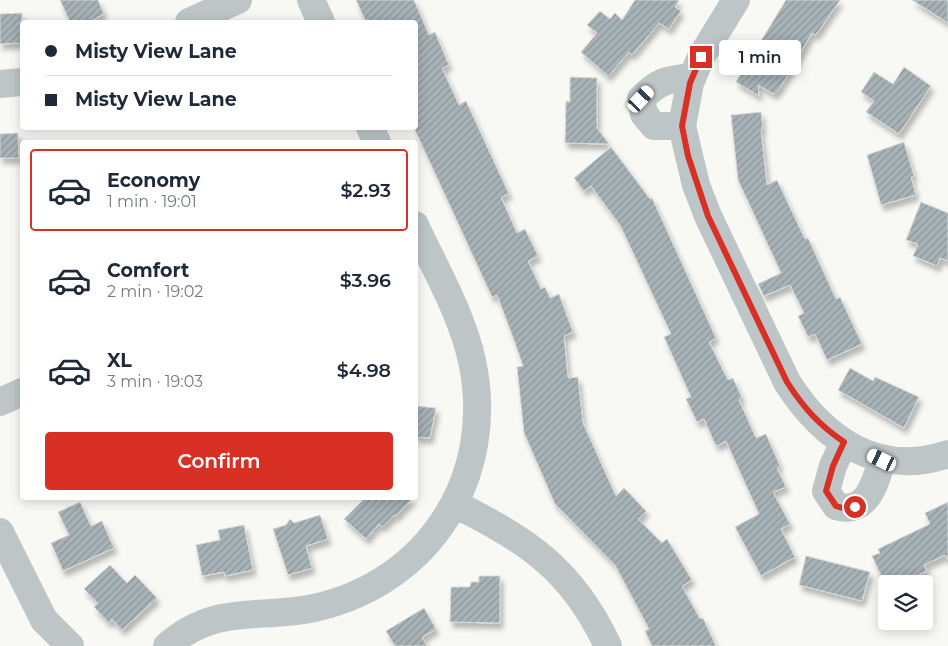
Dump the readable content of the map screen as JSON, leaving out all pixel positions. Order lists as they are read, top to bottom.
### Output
{
  "page": {
    "banner": ["Misty View Lane", "Misty View Lane"],
    "bubble": "1 min",
    "list": [
      {
        "name": "Economy",
        "note": "1 min · 19:01",
        "value": "$2.93"
      },
      {
        "name": "Comfort",
        "note": "2 min · 19:02",
        "value": "$3.96"
      },
      {
        "name": "XL",
        "note": "3 min · 19:03",
        "value": "$4.98"
      }
    ],
    "buttons": "Confirm"
  }
}
